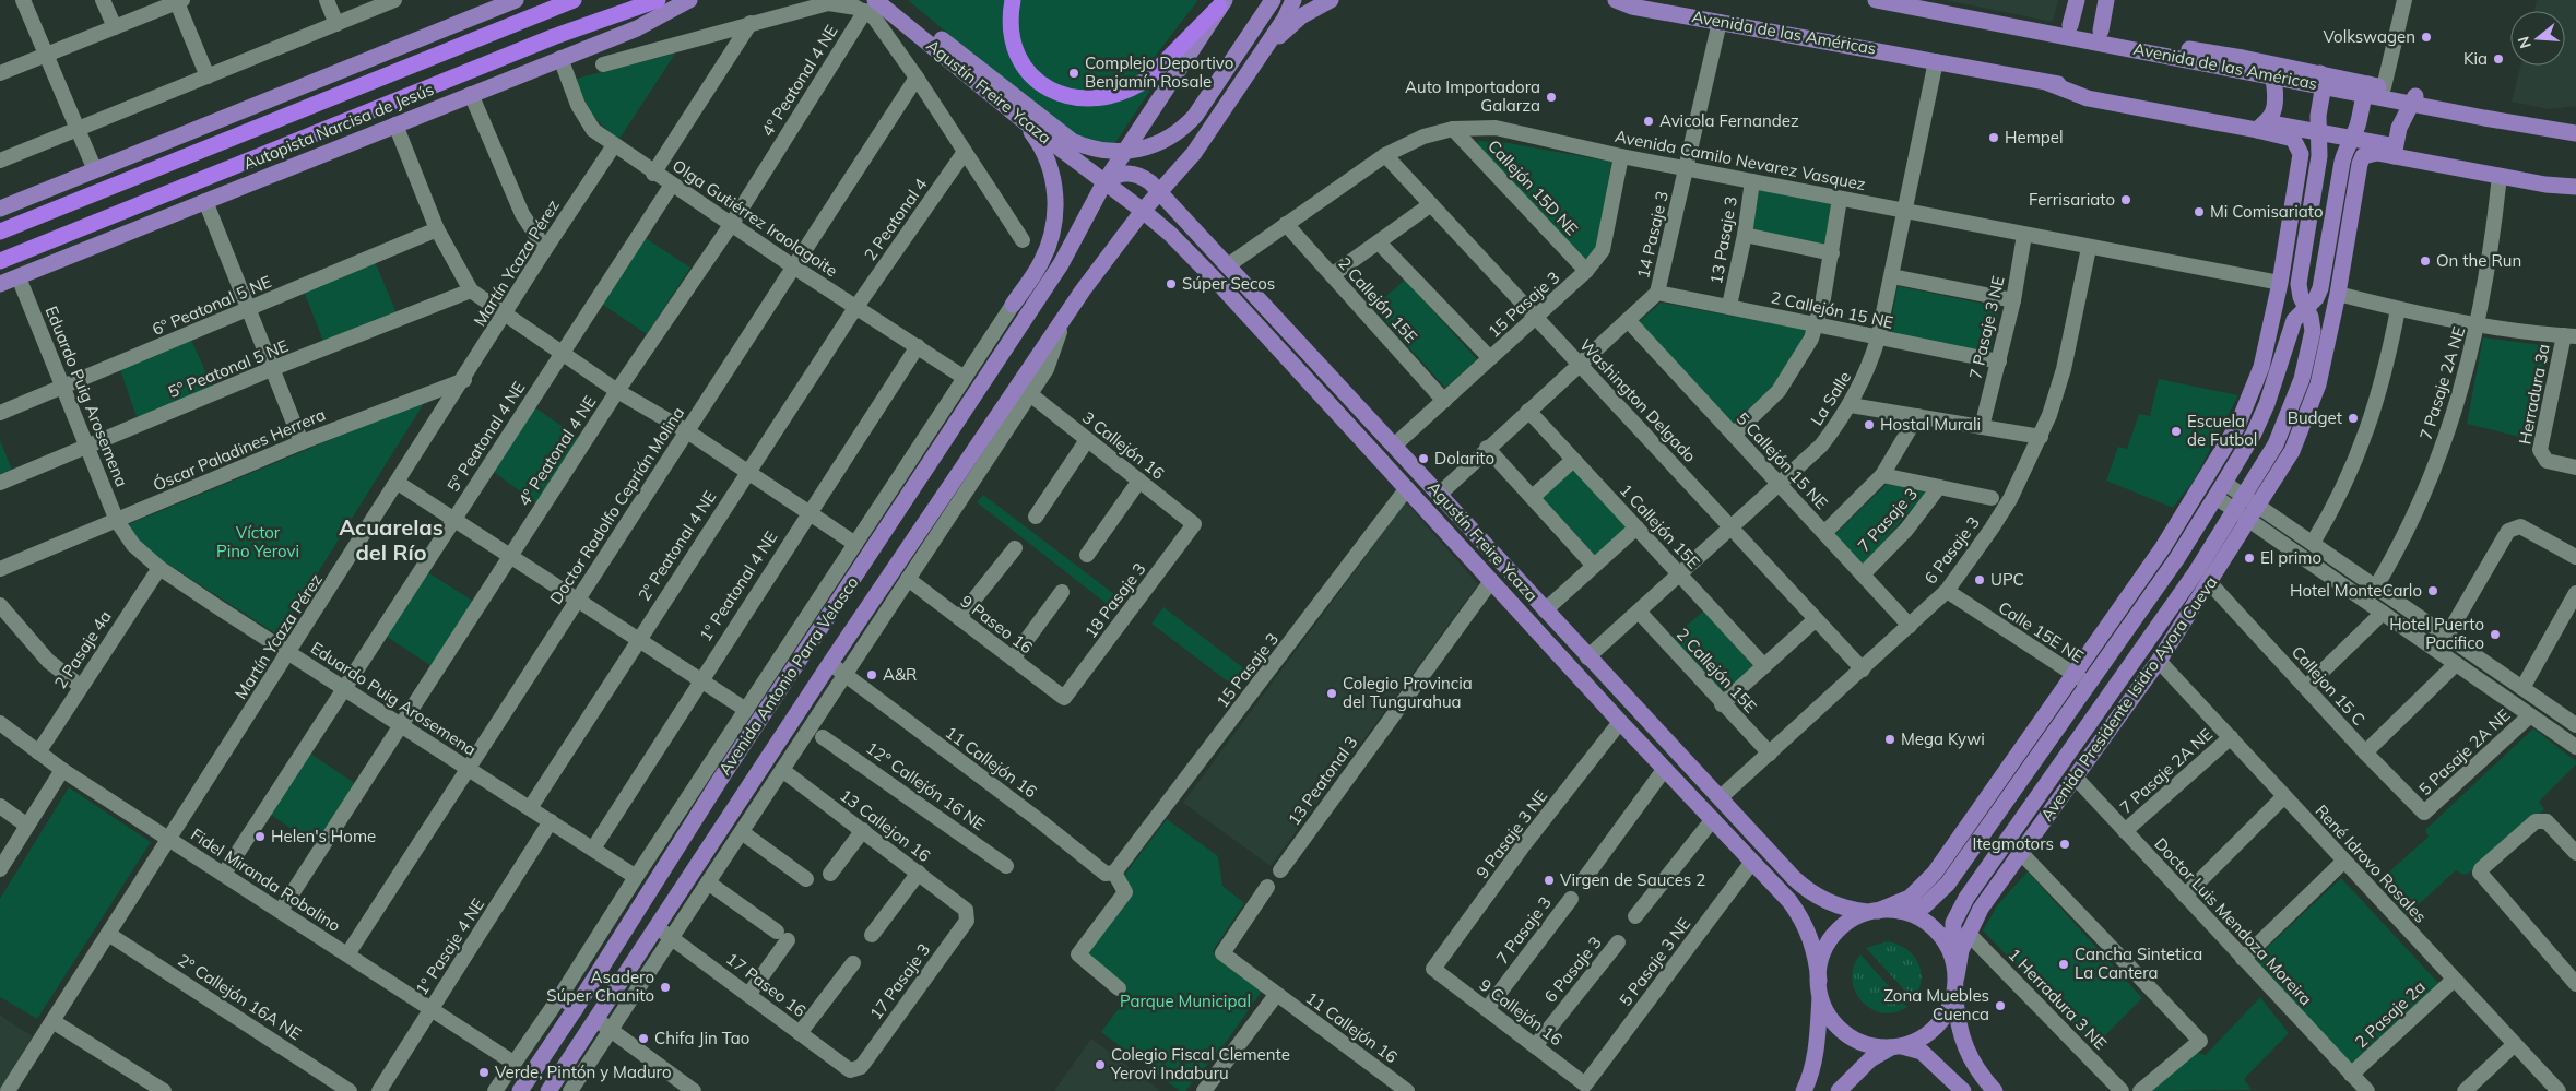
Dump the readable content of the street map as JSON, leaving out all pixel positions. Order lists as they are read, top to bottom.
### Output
{
  "streets": {
    "highway": ["Autopista Narcisa de Jesús"],
    "main road": [
      "Avenida de las Américas",
      "Agustín Freire Ycaza",
      "Avenida Antonio Parra Velasco",
      "Avenida Presidente Isidro Ayora Cueva"
    ],
    "street": [
      "4º Peatonal 4 NE",
      "Avenida Camilo Nevarez Vasquez",
      "Callejón 15D NE",
      "Olga Gutiérrez Iraolagoite",
      "2 Peatonal 4",
      "14 Pasaje 3",
      "13 Pasaje 3",
      "Martín Ycaza Pérez",
      "2 Callejón 15E",
      "15 Pasaje 3",
      "6º Peatonal 5 NE",
      "2 Callejón 15 NE",
      "7 Pasaje 3 NE",
      "5º Peatonal 5 NE",
      "7 Pasaje 2A NE",
      "Herradura 3a",
      "Eduardo Puig Arosemena",
      "La Salle",
      "Washington Delgado",
      "5º Peatonal 4 NE",
      "3 Callejón 16",
      "Óscar Paladines Herrera",
      "5 Callejón 15 NE",
      "Doctor Rodolfo Ceprián Molina",
      "7 Pasaje 3",
      "1 Callejón 15E",
      "2º Peatonal 4 NE",
      "6 Pasaje 3",
      "1º Peatonal 4 NE",
      "18 Pasaje 3",
      "9 Paseo 16",
      "Calle 15E NE",
      "2 Pasaje 4a",
      "Callejon 15 C",
      "5 Pasaje 2A NE",
      "11 Callejón 16",
      "13 Peatonal 3",
      "12° Callejón 16 NE",
      "13 Callejon 16",
      "9 Pasaje 3 NE",
      "René Idrovo Rosales",
      "Fidel Miranda Robalino",
      "Doctor Luis Mendoza Moreira",
      "1º Pasaje 4 NE",
      "5 Pasaje 3 NE",
      "17 Pasaje 3",
      "17 Paseo 16",
      "2° Callejón 16A NE",
      "1 Herradura 3 NE",
      "9 Callejón 16",
      "2 Pasaje 2a"
    ]
  },
  "crossings": [
    ["Avenida de las Américas", "Avenida Camilo Nevarez Vasquez"],
    ["Avenida de las Américas", "14 Pasaje 3"],
    ["Avenida de las Américas", "La Salle"],
    ["4º Peatonal 4 NE", "Agustín Freire Ycaza"],
    ["4º Peatonal 4 NE", "Olga Gutiérrez Iraolagoite"],
    ["4º Peatonal 4 NE", "Eduardo Puig Arosemena"],
    ["4º Peatonal 4 NE", "Fidel Miranda Robalino"],
    ["Agustín Freire Ycaza", "Avenida Camilo Nevarez Vasquez"],
    ["Agustín Freire Ycaza", "14 Pasaje 3"],
    ["Agustín Freire Ycaza", "15 Pasaje 3"],
    ["Agustín Freire Ycaza", "La Salle"],
    ["Agustín Freire Ycaza", "6 Pasaje 3"],
    ["Agustín Freire Ycaza", "Avenida Antonio Parra Velasco"],
    ["Agustín Freire Ycaza", "Avenida Presidente Isidro Ayora Cueva"],
    ["Agustín Freire Ycaza", "13 Peatonal 3"],
    ["Agustín Freire Ycaza", "9 Pasaje 3 NE"],
    ["Agustín Freire Ycaza", "5 Pasaje 3 NE"],
    ["Autopista Narcisa de Jesús", "Olga Gutiérrez Iraolagoite"],
    ["Autopista Narcisa de Jesús", "Eduardo Puig Arosemena"],
    ["Avenida Camilo Nevarez Vasquez", "Callejón 15D NE"],
    ["Avenida Camilo Nevarez Vasquez", "14 Pasaje 3"],
    ["Avenida Camilo Nevarez Vasquez", "13 Pasaje 3"],
    ["Avenida Camilo Nevarez Vasquez", "2 Callejón 15E"],
    ["Avenida Camilo Nevarez Vasquez", "15 Pasaje 3"],
    ["Avenida Camilo Nevarez Vasquez", "7 Pasaje 3 NE"],
    ["Avenida Camilo Nevarez Vasquez", "La Salle"],
    ["Avenida Camilo Nevarez Vasquez", "Washington Delgado"],
    ["Avenida Camilo Nevarez Vasquez", "6 Pasaje 3"],
    ["Callejón 15D NE", "15 Pasaje 3"],
    ["Olga Gutiérrez Iraolagoite", "2 Peatonal 4"],
    ["Olga Gutiérrez Iraolagoite", "Martín Ycaza Pérez"],
    ["Olga Gutiérrez Iraolagoite", "5º Peatonal 4 NE"],
    ["Olga Gutiérrez Iraolagoite", "Doctor Rodolfo Ceprián Molina"],
    ["Olga Gutiérrez Iraolagoite", "2º Peatonal 4 NE"],
    ["Olga Gutiérrez Iraolagoite", "1º Peatonal 4 NE"],
    ["Olga Gutiérrez Iraolagoite", "Avenida Antonio Parra Velasco"],
    ["2 Peatonal 4", "2º Peatonal 4 NE"],
    ["14 Pasaje 3", "2 Callejón 15 NE"],
    ["14 Pasaje 3", "Washington Delgado"],
    ["14 Pasaje 3", "5 Callejón 15 NE"],
    ["14 Pasaje 3", "1 Callejón 15E"],
    ["13 Pasaje 3", "2 Callejón 15 NE"],
    ["Martín Ycaza Pérez", "Eduardo Puig Arosemena"],
    ["Martín Ycaza Pérez", "Óscar Paladines Herrera"],
    ["Martín Ycaza Pérez", "Fidel Miranda Robalino"],
    ["Martín Ycaza Pérez", "2° Callejón 16A NE"],
    ["2 Callejón 15E", "15 Pasaje 3"],
    ["2 Callejón 15E", "La Salle"],
    ["2 Callejón 15E", "6 Pasaje 3"],
    ["15 Pasaje 3", "Washington Delgado"],
    ["15 Pasaje 3", "11 Callejón 16"],
    ["6º Peatonal 5 NE", "Eduardo Puig Arosemena"],
    ["2 Callejón 15 NE", "7 Pasaje 3 NE"],
    ["2 Callejón 15 NE", "La Salle"],
    ["5º Peatonal 5 NE", "Eduardo Puig Arosemena"],
    ["7 Pasaje 2A NE", "René Idrovo Rosales"],
    ["7 Pasaje 2A NE", "Doctor Luis Mendoza Moreira"],
    ["Eduardo Puig Arosemena", "5º Peatonal 4 NE"],
    ["Eduardo Puig Arosemena", "Óscar Paladines Herrera"],
    ["Eduardo Puig Arosemena", "Doctor Rodolfo Ceprián Molina"],
    ["Eduardo Puig Arosemena", "2º Peatonal 4 NE"],
    ["Eduardo Puig Arosemena", "1º Peatonal 4 NE"],
    ["Eduardo Puig Arosemena", "2 Pasaje 4a"],
    ["Eduardo Puig Arosemena", "Avenida Antonio Parra Velasco"],
    ["Eduardo Puig Arosemena", "1º Pasaje 4 NE"],
    ["La Salle", "Washington Delgado"],
    ["La Salle", "5 Callejón 15 NE"],
    ["La Salle", "1 Callejón 15E"],
    ["Washington Delgado", "6 Pasaje 3"],
    ["5º Peatonal 4 NE", "Fidel Miranda Robalino"],
    ["3 Callejón 16", "18 Pasaje 3"],
    ["3 Callejón 16", "Avenida Antonio Parra Velasco"],
    ["5 Callejón 15 NE", "7 Pasaje 3"],
    ["5 Callejón 15 NE", "6 Pasaje 3"],
    ["Doctor Rodolfo Ceprián Molina", "Fidel Miranda Robalino"],
    ["7 Pasaje 3", "9 Callejón 16"],
    ["6 Pasaje 3", "Calle 15E NE"],
    ["6 Pasaje 3", "9 Callejón 16"],
    ["18 Pasaje 3", "9 Paseo 16"],
    ["9 Paseo 16", "Avenida Antonio Parra Velasco"],
    ["2 Pasaje 4a", "Fidel Miranda Robalino"],
    ["Avenida Antonio Parra Velasco", "11 Callejón 16"],
    ["Avenida Antonio Parra Velasco", "13 Callejon 16"],
    ["Avenida Antonio Parra Velasco", "Fidel Miranda Robalino"],
    ["Avenida Antonio Parra Velasco", "17 Paseo 16"],
    ["Callejon 15 C", "Avenida Presidente Isidro Ayora Cueva"],
    ["Callejon 15 C", "5 Pasaje 2A NE"],
    ["Avenida Presidente Isidro Ayora Cueva", "René Idrovo Rosales"],
    ["Avenida Presidente Isidro Ayora Cueva", "Doctor Luis Mendoza Moreira"],
    ["Avenida Presidente Isidro Ayora Cueva", "1 Herradura 3 NE"],
    ["13 Callejon 16", "17 Pasaje 3"],
    ["9 Pasaje 3 NE", "9 Callejón 16"],
    ["René Idrovo Rosales", "2 Pasaje 2a"],
    ["Fidel Miranda Robalino", "1º Pasaje 4 NE"],
    ["Doctor Luis Mendoza Moreira", "2 Pasaje 2a"],
    ["5 Pasaje 3 NE", "9 Callejón 16"],
    ["17 Pasaje 3", "17 Paseo 16"]
  ],
  "districts": ["Acuarelas del Río"],
  "parks": ["Víctor Pino Yerovi", "Parque Municipal"],
  "places": [
    "Volkswagen",
    "Kia",
    "Complejo Deportivo Benjamín Rosale",
    "Auto Importadora Galarza",
    "Avicola Fernandez",
    "Hempel",
    "Ferrisariato",
    "Mi Comisariato",
    "On the Run",
    "Súper Secos",
    "Budget",
    "Hostal Murali",
    "Escuela de Futbol",
    "Dolarito",
    "El primo",
    "UPC",
    "Hotel MonteCarlo",
    "Hotel Puerto Pacifico",
    "A&R",
    "Colegio Provincia del Tungurahua",
    "Mega Kywi",
    "Helen's Home",
    "Itegmotors",
    "Virgen de Sauces 2",
    "Cancha Sintetica La Cantera",
    "Asadero Súper Chanito",
    "Zona Muebles Cuenca",
    "Chifa Jin Tao",
    "Colegio Fiscal Clemente Yerovi Indaburu",
    "Verde, Pintón y Maduro"
  ],
  "north": "left"
}
